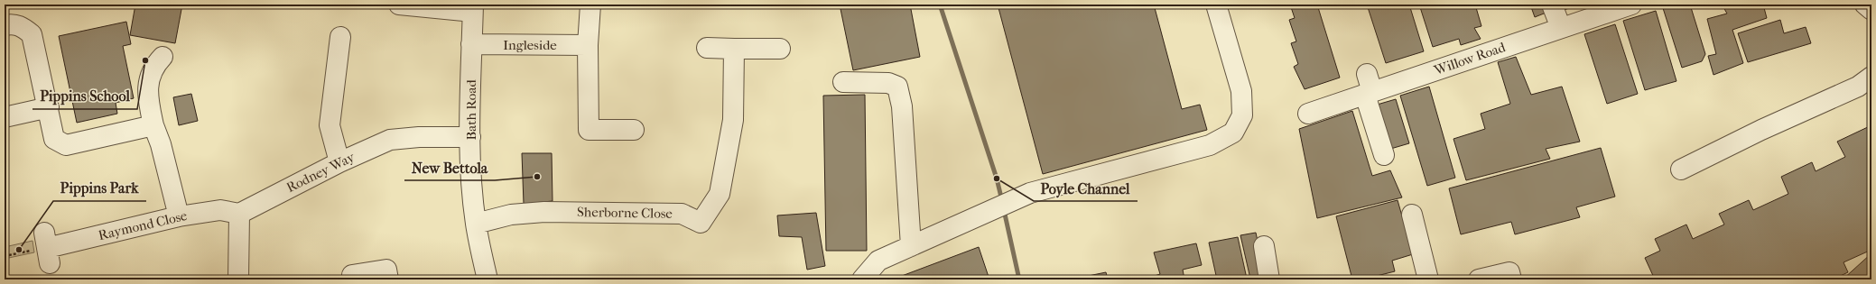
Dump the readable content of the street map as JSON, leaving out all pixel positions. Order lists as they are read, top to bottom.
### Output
{
  "streets": {
    "street": [
      "Ingleside",
      "Willow Road",
      "Bath Road",
      "Rodney Way",
      "Sherborne Close",
      "Raymond Close"
    ]
  },
  "crossings": [
    ["Ingleside", "Bath Road"],
    ["Bath Road", "Rodney Way"],
    ["Bath Road", "Sherborne Close"],
    ["Rodney Way", "Raymond Close"]
  ],
  "places": [
    "Pippins School",
    "New Bettola",
    "Poyle Channel",
    "Pippins Park"
  ]
}
